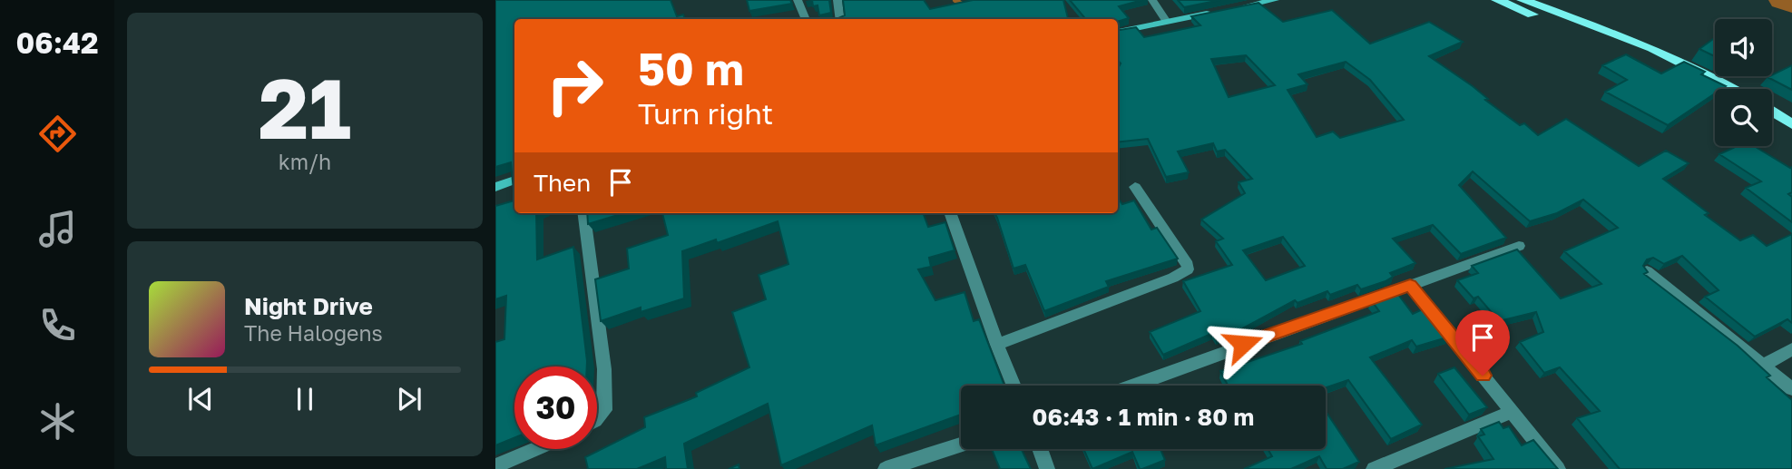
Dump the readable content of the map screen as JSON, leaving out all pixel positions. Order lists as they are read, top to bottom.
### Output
{
  "page": {
    "tabs": "06:42",
    "tile": ["21", "km/h"],
    "turn": ["50 m", "Turn right"],
    "then": "Then",
    "song": ["Night Drive", "The Halogens"],
    "limit": "30",
    "trip": "06:43 · 1 min · 80 m"
  }
}
